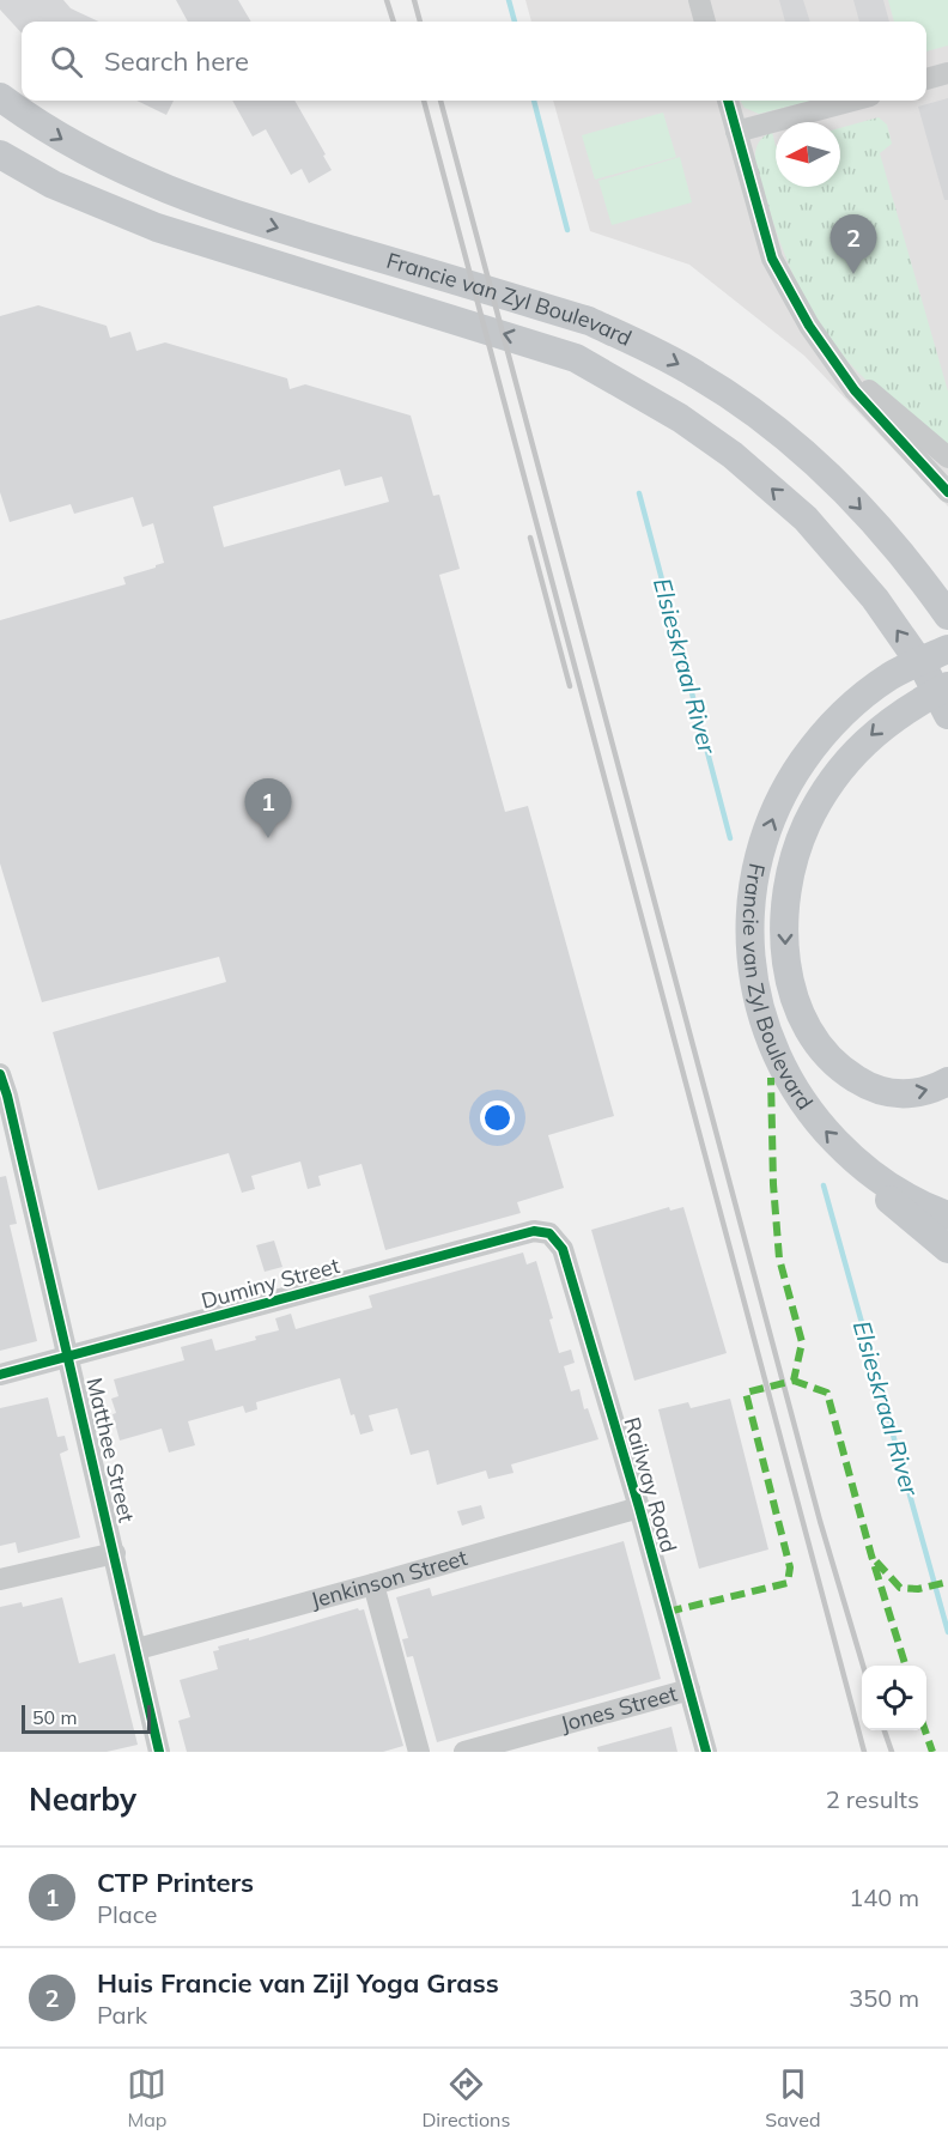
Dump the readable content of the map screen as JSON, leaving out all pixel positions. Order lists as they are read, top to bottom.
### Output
{
  "streets": {
    "main road": ["Francie van Zyl Boulevard"],
    "street": [
      "Duminy Street",
      "Matthee Street",
      "Railway Road",
      "Jenkinson Street",
      "Jones Street"
    ]
  },
  "crossings": [
    ["Duminy Street", "Matthee Street"],
    ["Duminy Street", "Railway Road"],
    ["Matthee Street", "Jenkinson Street"],
    ["Railway Road", "Jenkinson Street"],
    ["Railway Road", "Jones Street"]
  ],
  "water": ["Elsieskraal River"],
  "scale_bar": "50 m",
  "north": "left",
  "page": {
    "search": "Search here",
    "pins": ["2", "1"],
    "scale": "50 m",
    "heading": ["Nearby", "2 results"],
    "list": [
      {
        "mark": "1",
        "name": "CTP Printers",
        "note": "Place",
        "value": "140 m"
      },
      {
        "mark": "2",
        "name": "Huis Francie van Zijl Yoga Grass",
        "note": "Park",
        "value": "350 m"
      }
    ],
    "nav": ["Map", "Directions", "Saved"]
  }
}
